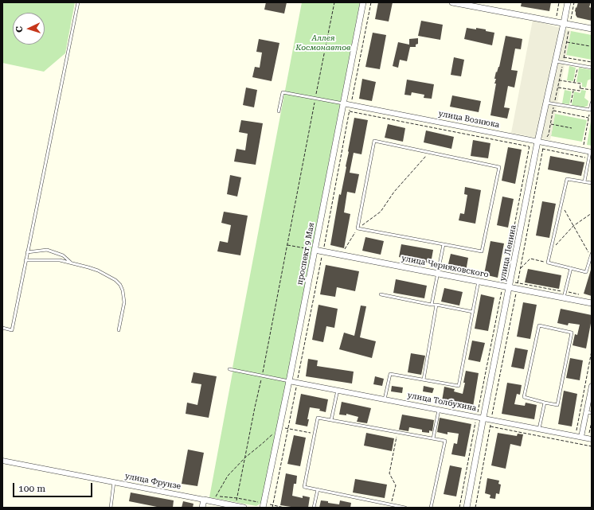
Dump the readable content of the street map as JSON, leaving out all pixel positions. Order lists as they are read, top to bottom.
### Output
{
  "streets": {
    "street": [
      "улица Вознюка",
      "улица Ленина",
      "проспект 9 Мая",
      "улица Черняховского",
      "улица Толбухина",
      "улица Фрунзе"
    ]
  },
  "crossings": [
    ["улица Вознюка", "улица Ленина"],
    ["улица Вознюка", "проспект 9 Мая"],
    ["улица Ленина", "улица Черняховского"],
    ["улица Ленина", "улица Толбухина"],
    ["проспект 9 Мая", "улица Черняховского"],
    ["проспект 9 Мая", "улица Толбухина"]
  ],
  "parks": ["Аллея Космонавтов"],
  "scale_bar": "100 m",
  "north": "left"
}
